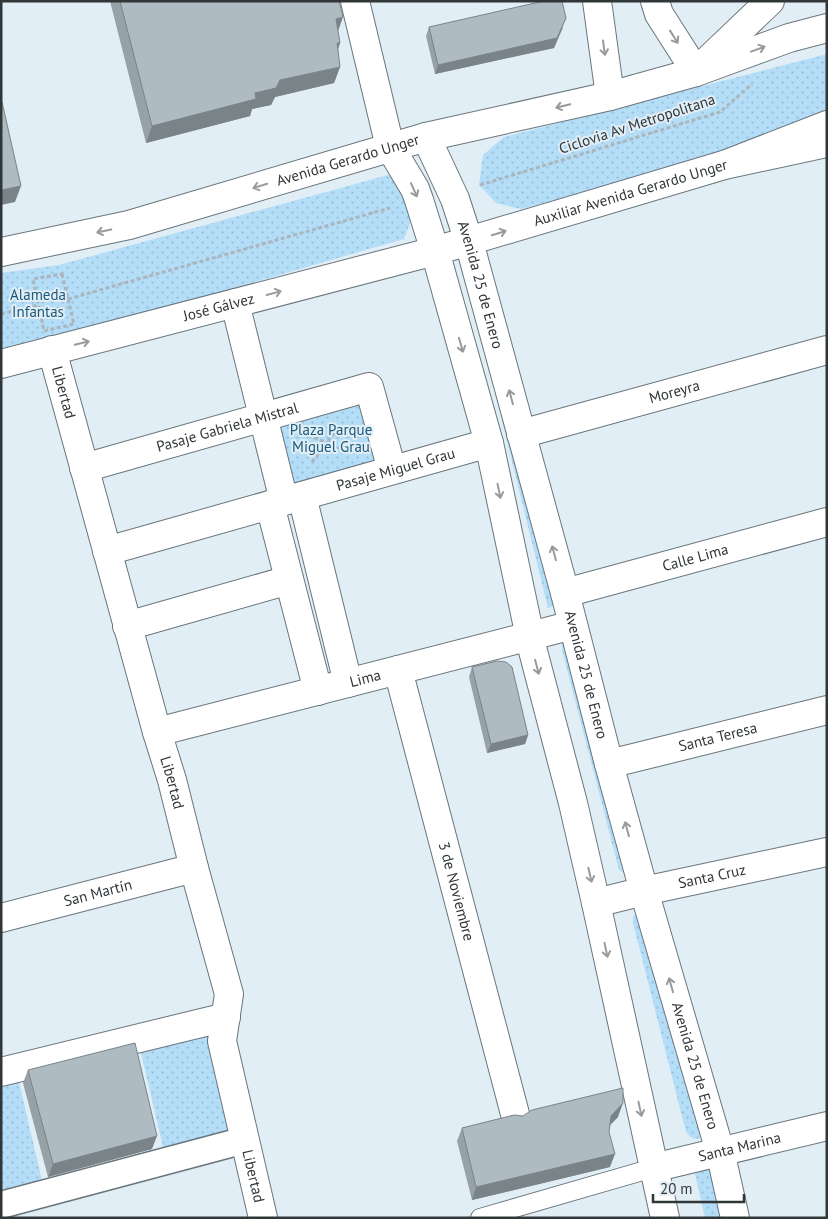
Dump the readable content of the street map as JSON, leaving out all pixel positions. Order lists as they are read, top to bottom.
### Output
{
  "streets": {
    "street": [
      "Avenida Gerardo Unger",
      "Auxiliar Avenida Gerardo Unger",
      "Avenida 25 de Enero",
      "José Gálvez",
      "Libertad",
      "Moreyra",
      "Pasaje Gabriela Mistral",
      "Pasaje Miguel Grau",
      "Calle Lima",
      "Lima",
      "Santa Teresa",
      "Santa Cruz",
      "3 de Noviembre",
      "San Martín",
      "Santa Marina"
    ],
    "path": ["Ciclovia Av Metropolitana"]
  },
  "crossings": [
    ["Ciclovia Av Metropolitana", "Avenida 25 de Enero"],
    ["Avenida Gerardo Unger", "Avenida 25 de Enero"],
    ["Auxiliar Avenida Gerardo Unger", "Avenida 25 de Enero"],
    ["Auxiliar Avenida Gerardo Unger", "José Gálvez"],
    ["Avenida 25 de Enero", "Moreyra"],
    ["Avenida 25 de Enero", "Calle Lima"],
    ["Avenida 25 de Enero", "Lima"],
    ["Avenida 25 de Enero", "Santa Teresa"],
    ["Avenida 25 de Enero", "Santa Cruz"],
    ["Avenida 25 de Enero", "Santa Marina"],
    ["José Gálvez", "Libertad"],
    ["Libertad", "Pasaje Gabriela Mistral"],
    ["Libertad", "Pasaje Miguel Grau"],
    ["Libertad", "Lima"],
    ["Libertad", "San Martín"],
    ["Pasaje Gabriela Mistral", "Pasaje Miguel Grau"],
    ["Lima", "3 de Noviembre"]
  ],
  "one_way": ["Auxiliar Avenida Gerardo Unger", "José Gálvez"],
  "parks": ["Alameda Infantas", "Plaza Parque Miguel Grau"],
  "scale_bar": "20 m"
}
